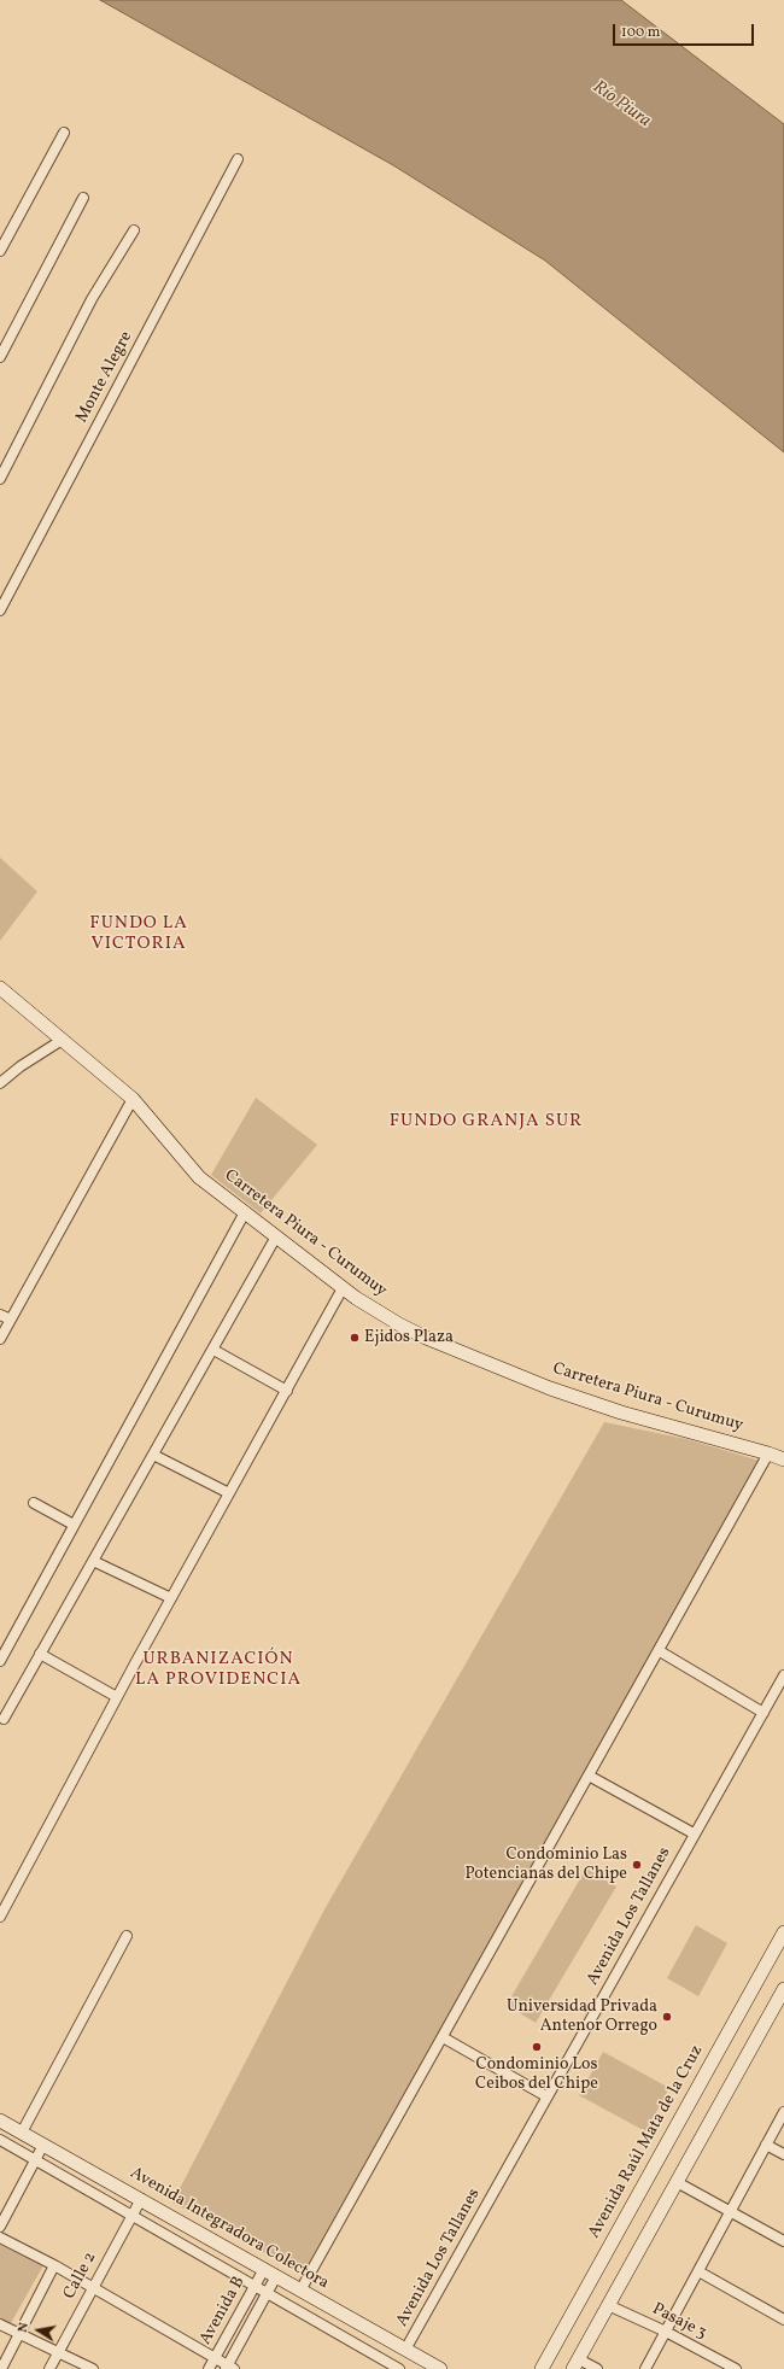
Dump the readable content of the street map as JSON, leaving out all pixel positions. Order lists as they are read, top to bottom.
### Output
{
  "streets": {
    "main road": ["Carretera Piura - Curumuy", "Avenida Raúl Mata de la Cruz", "Avenida Integradora Colectora"],
    "street": [
      "Monte Alegre",
      "Avenida Los Tallanes",
      "Calle 2",
      "Avenida B",
      "Pasaje 3"
    ]
  },
  "crossings": [
    ["Avenida Los Tallanes", "Avenida Integradora Colectora"],
    ["Avenida Integradora Colectora", "Calle 2"],
    ["Avenida Integradora Colectora", "Avenida B"]
  ],
  "districts": ["FUNDO LA VICTORIA", "FUNDO GRANJA SUR", "URBANIZACIÓN LA PROVIDENCIA"],
  "water": ["Río Piura"],
  "places": [
    "Ejidos Plaza",
    "Condominio Las Potencianas del Chipe",
    "Universidad Privada Antenor Orrego",
    "Condominio Los Ceibos del Chipe"
  ],
  "scale_bar": "100 m",
  "north": "left"
}
